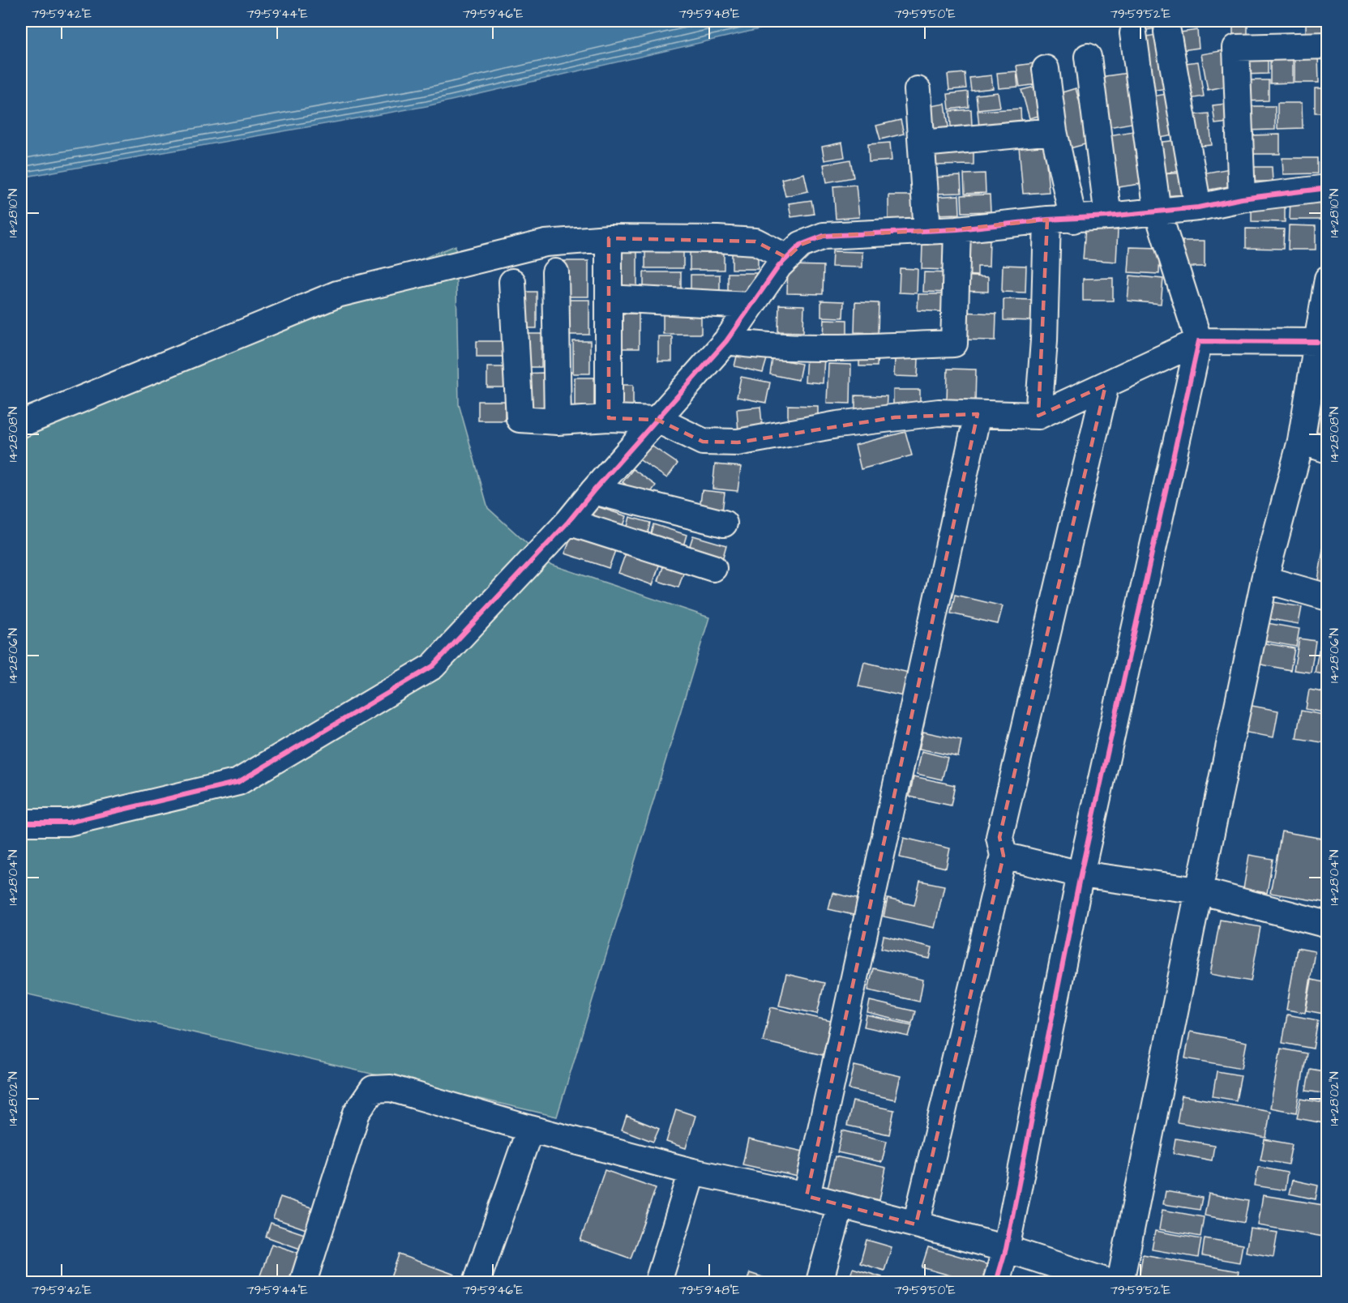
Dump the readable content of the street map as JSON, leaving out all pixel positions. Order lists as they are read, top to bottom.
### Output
{
  "coordinates": [
    "79°59'42\"E",
    "79°59'44\"E",
    "79°59'46\"E",
    "79°59'48\"E",
    "79°59'50\"E",
    "79°59'52\"E",
    "14°28'10\"N",
    "14°28'08\"N",
    "14°28'06\"N",
    "14°28'04\"N",
    "14°28'02\"N"
  ]
}
